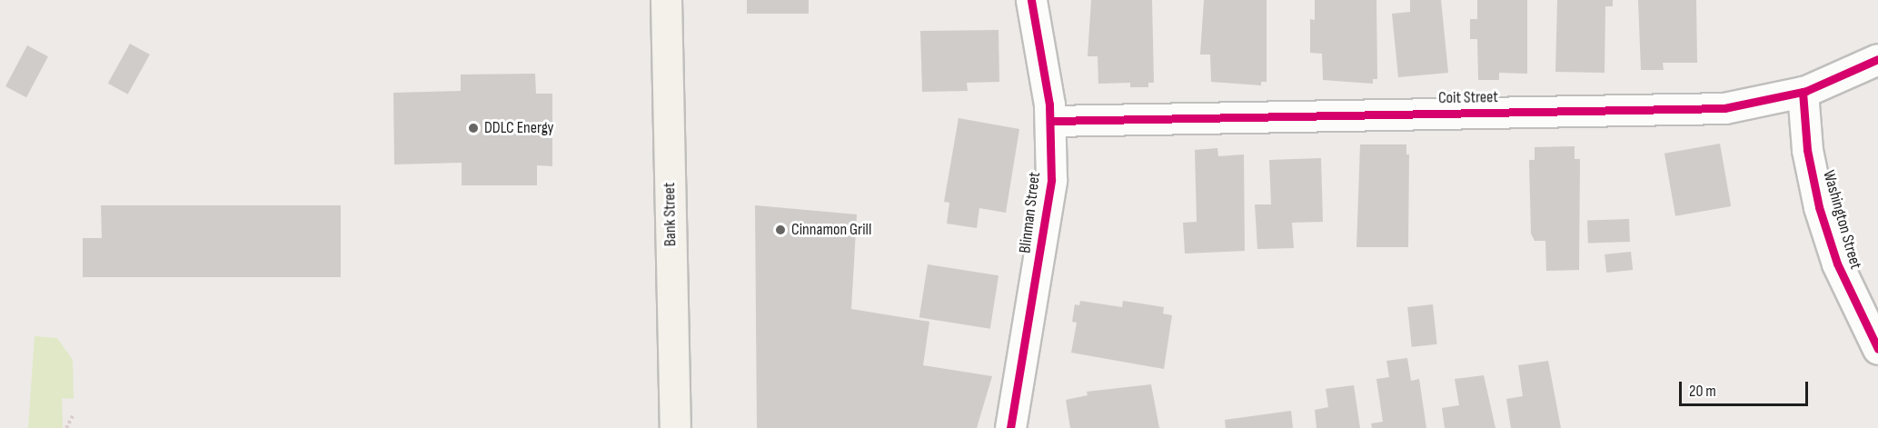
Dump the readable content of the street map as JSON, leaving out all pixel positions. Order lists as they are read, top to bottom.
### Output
{
  "streets": {
    "main road": ["Bank Street"],
    "street": ["Coit Street", "Blinman Street", "Washington Street"]
  },
  "crossings": [
    ["Coit Street", "Blinman Street"],
    ["Coit Street", "Washington Street"]
  ],
  "places": ["DDLC Energy", "Cinnamon Grill"],
  "scale_bar": "20 m"
}
